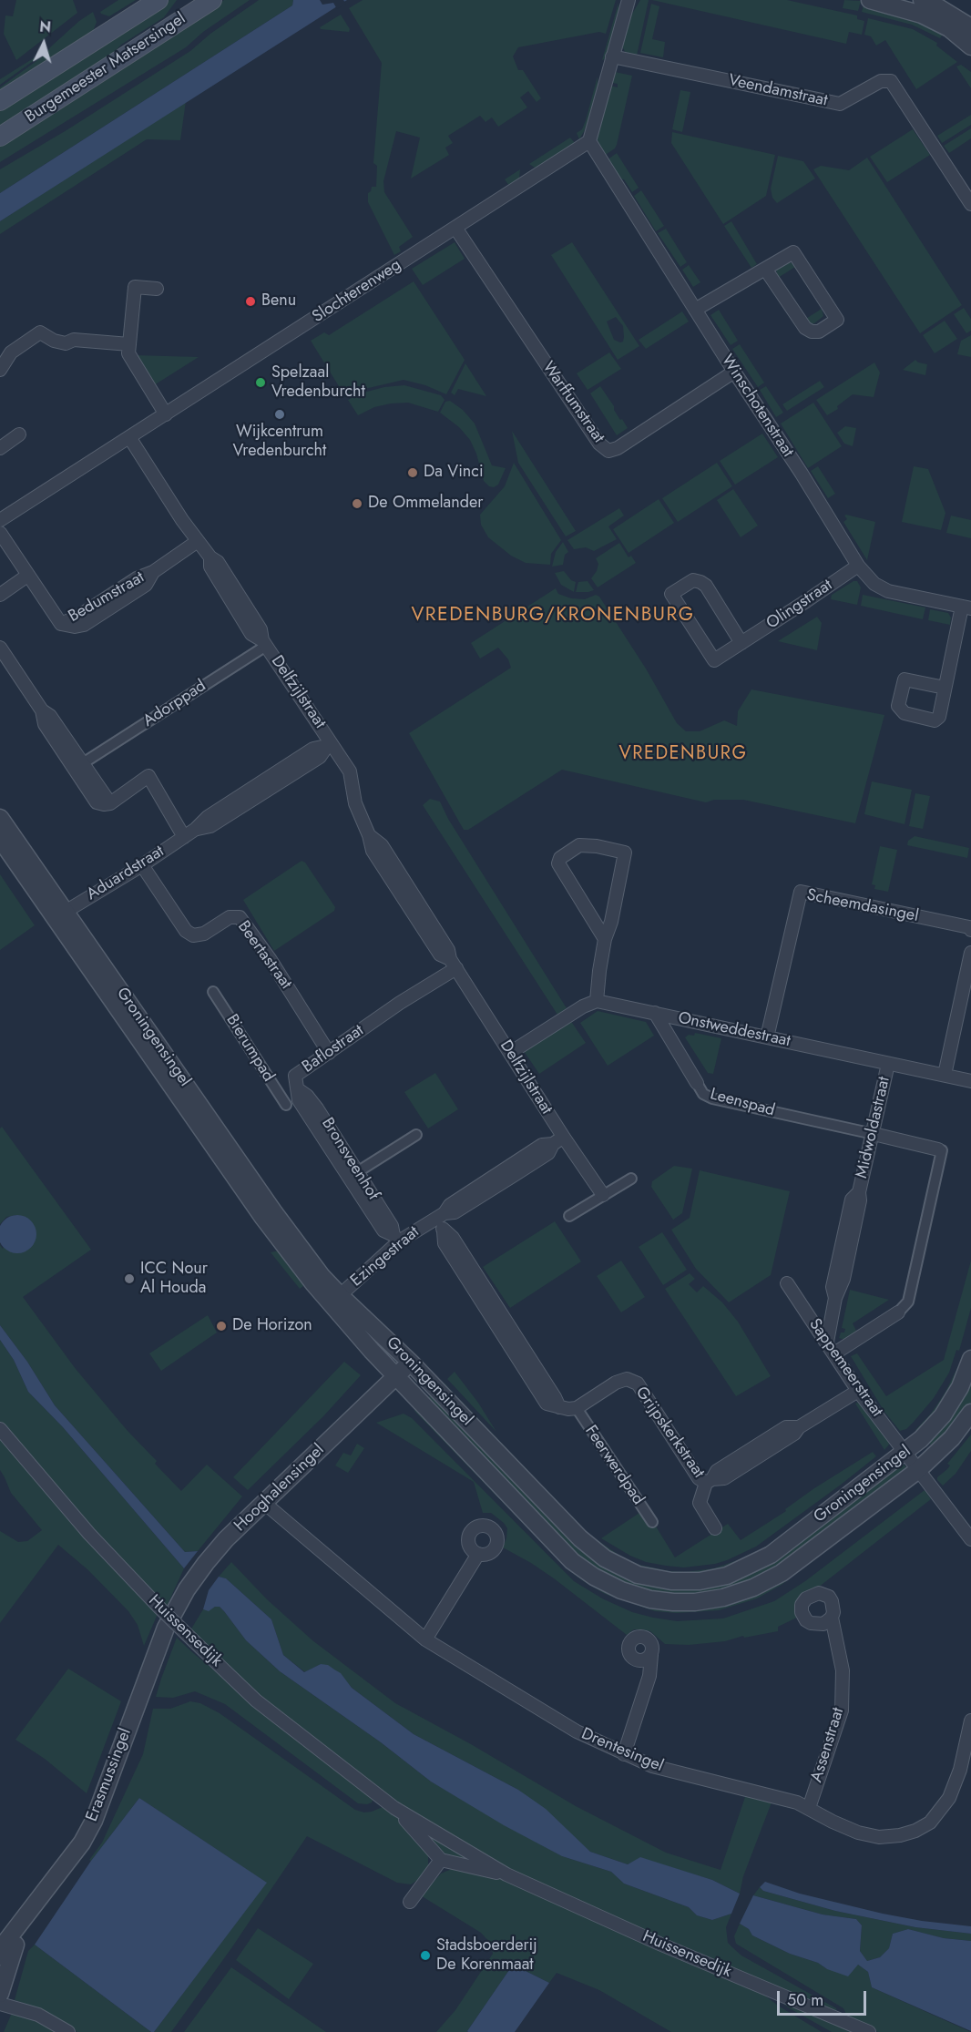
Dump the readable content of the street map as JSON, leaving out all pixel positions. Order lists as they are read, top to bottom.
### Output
{
  "streets": {
    "main road": ["Burgemeester Matsersingel"],
    "street": [
      "Veendamstraat",
      "Slochterenweg",
      "Warffumstraat",
      "Winschotenstraat",
      "Bedumstraat",
      "Olingstraat",
      "Delfzijlstraat",
      "Adorppad",
      "Aduardstraat",
      "Scheemdasingel",
      "Beertastraat",
      "Onstweddestraat",
      "Groningensingel",
      "Bierumpad",
      "Baflostraat",
      "Leenspad",
      "Midwoldastraat",
      "Bronsveenhof",
      "Ezingestraat",
      "Sappemeerstraat",
      "Grijpskerkstraat",
      "Feerwerdpad",
      "Hooghalensingel",
      "Huissensedijk",
      "Assenstraat",
      "Drentesingel",
      "Erasmussingel"
    ]
  },
  "crossings": [
    ["Slochterenweg", "Warffumstraat"],
    ["Slochterenweg", "Winschotenstraat"],
    ["Slochterenweg", "Delfzijlstraat"],
    ["Warffumstraat", "Winschotenstraat"],
    ["Winschotenstraat", "Olingstraat"],
    ["Bedumstraat", "Delfzijlstraat"],
    ["Delfzijlstraat", "Adorppad"],
    ["Delfzijlstraat", "Aduardstraat"],
    ["Delfzijlstraat", "Baflostraat"],
    ["Delfzijlstraat", "Ezingestraat"],
    ["Aduardstraat", "Beertastraat"],
    ["Aduardstraat", "Groningensingel"],
    ["Scheemdasingel", "Onstweddestraat"],
    ["Beertastraat", "Baflostraat"],
    ["Onstweddestraat", "Leenspad"],
    ["Onstweddestraat", "Midwoldastraat"],
    ["Groningensingel", "Ezingestraat"],
    ["Groningensingel", "Sappemeerstraat"],
    ["Groningensingel", "Hooghalensingel"],
    ["Baflostraat", "Bronsveenhof"],
    ["Baflostraat", "Ezingestraat"],
    ["Leenspad", "Midwoldastraat"],
    ["Midwoldastraat", "Sappemeerstraat"],
    ["Bronsveenhof", "Ezingestraat"],
    ["Grijpskerkstraat", "Feerwerdpad"],
    ["Hooghalensingel", "Drentesingel"],
    ["Hooghalensingel", "Erasmussingel"],
    ["Assenstraat", "Drentesingel"]
  ],
  "districts": ["VREDENBURG/KRONENBURG", "VREDENBURG"],
  "places": [
    "Benu",
    "Spelzaal Vredenburcht",
    "Wijkcentrum Vredenburcht",
    "Da Vinci",
    "De Ommelander",
    "ICC Nour Al Houda",
    "De Horizon",
    "Stadsboerderij De Korenmaat"
  ],
  "scale_bar": "50 m",
  "north": "top"
}
